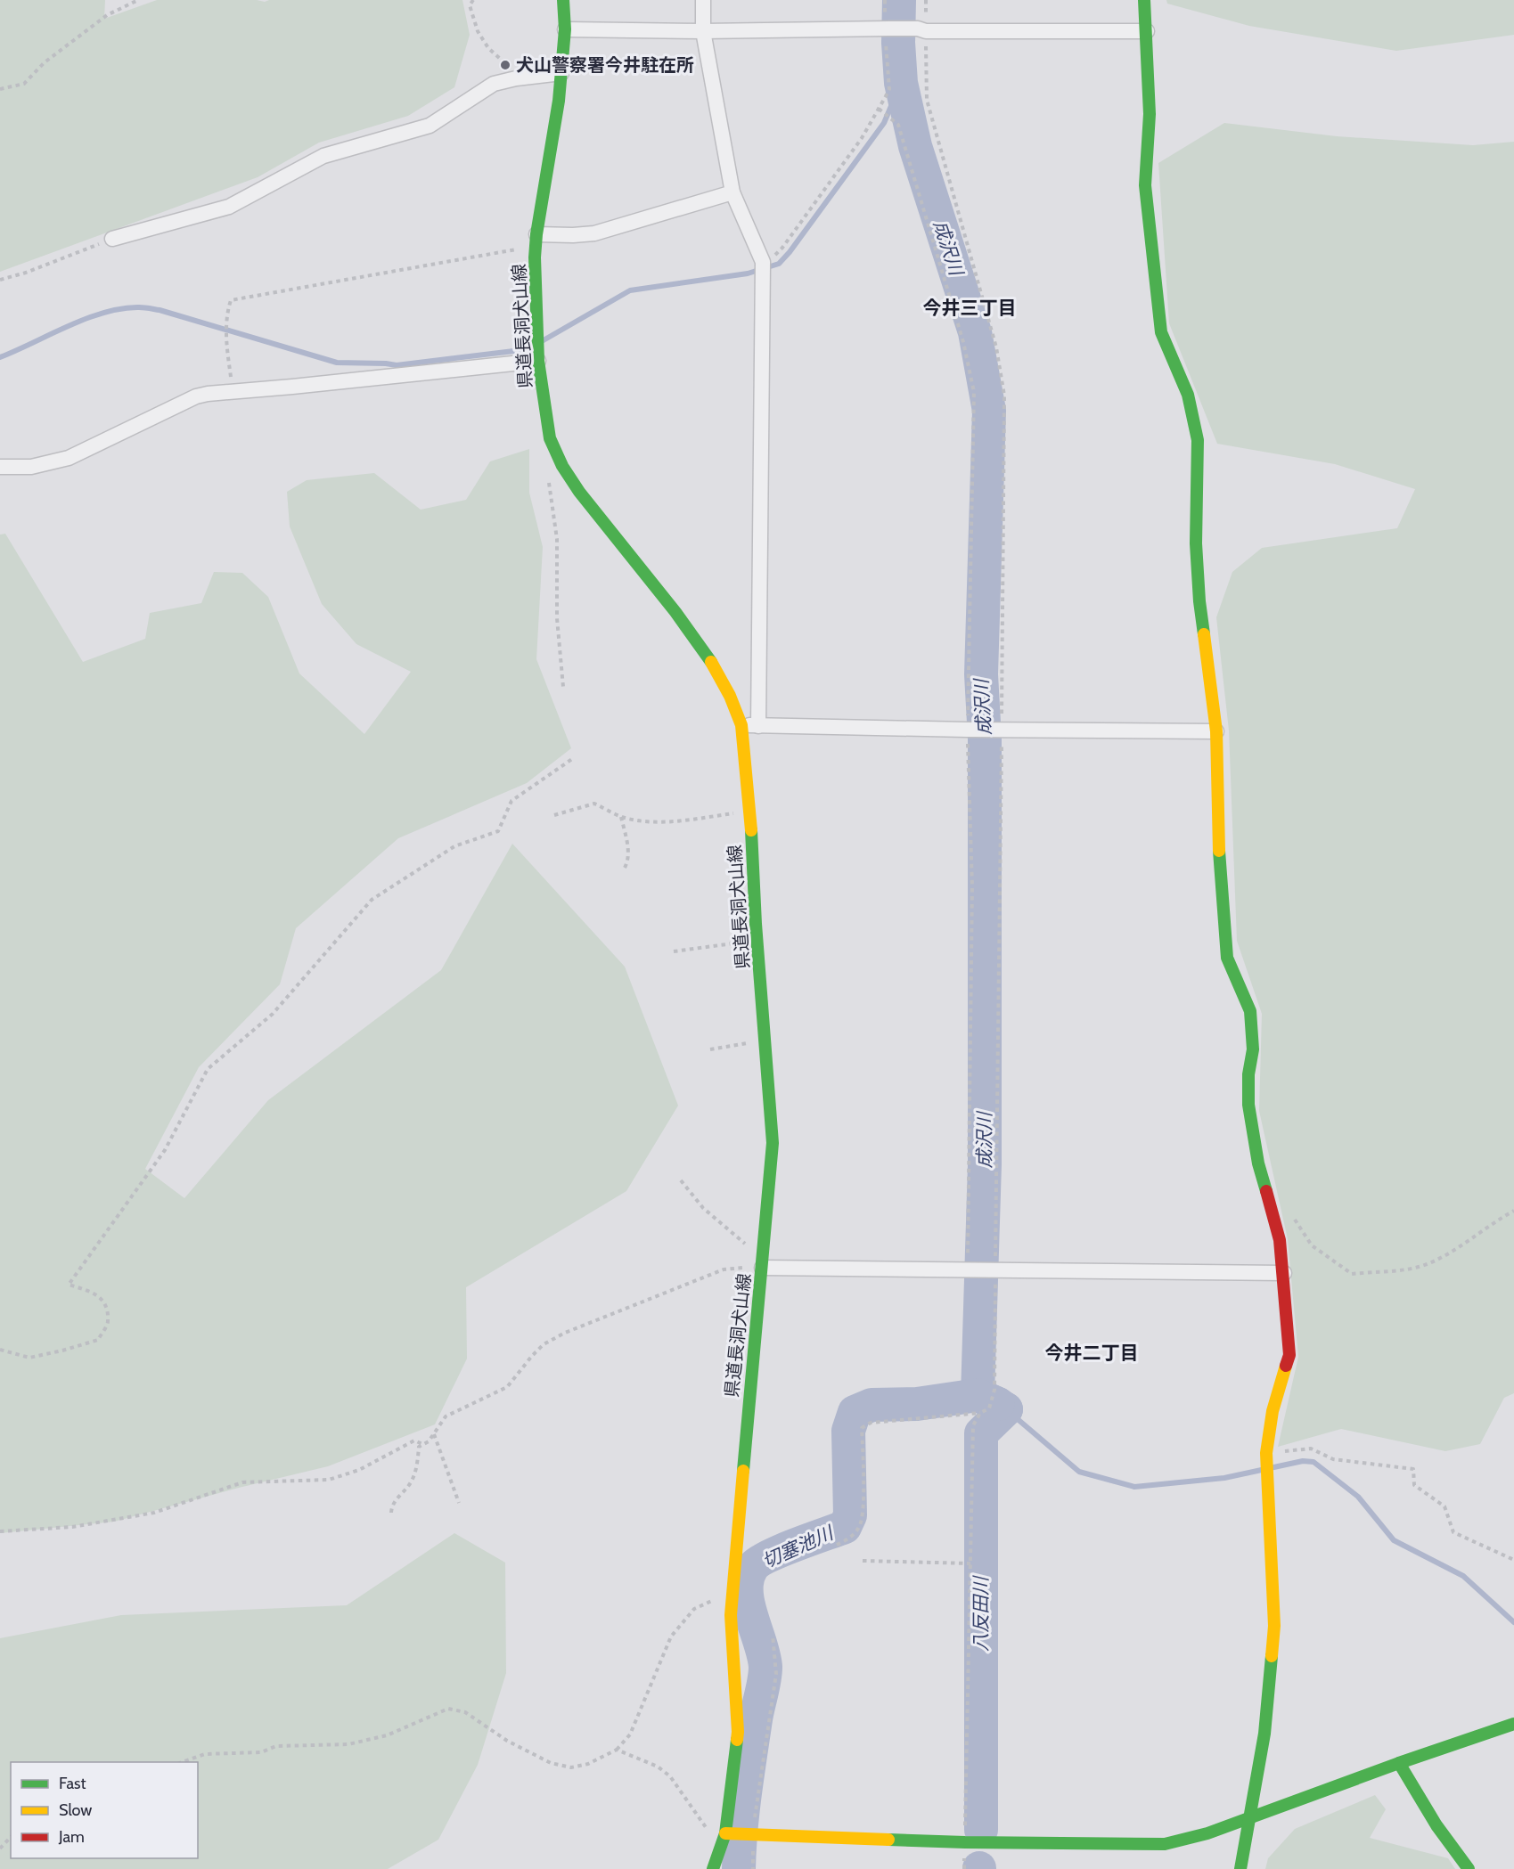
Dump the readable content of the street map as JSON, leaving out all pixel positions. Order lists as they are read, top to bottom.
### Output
{
  "streets": {
    "street": ["県道長洞犬山線"]
  },
  "districts": ["今井三丁目", "今井二丁目"],
  "water": ["成沢川", "切塞池川", "八反田川"],
  "places": ["犬山警察署今井駐在所"],
  "legend": ["Fast", "Slow", "Jam"]
}
